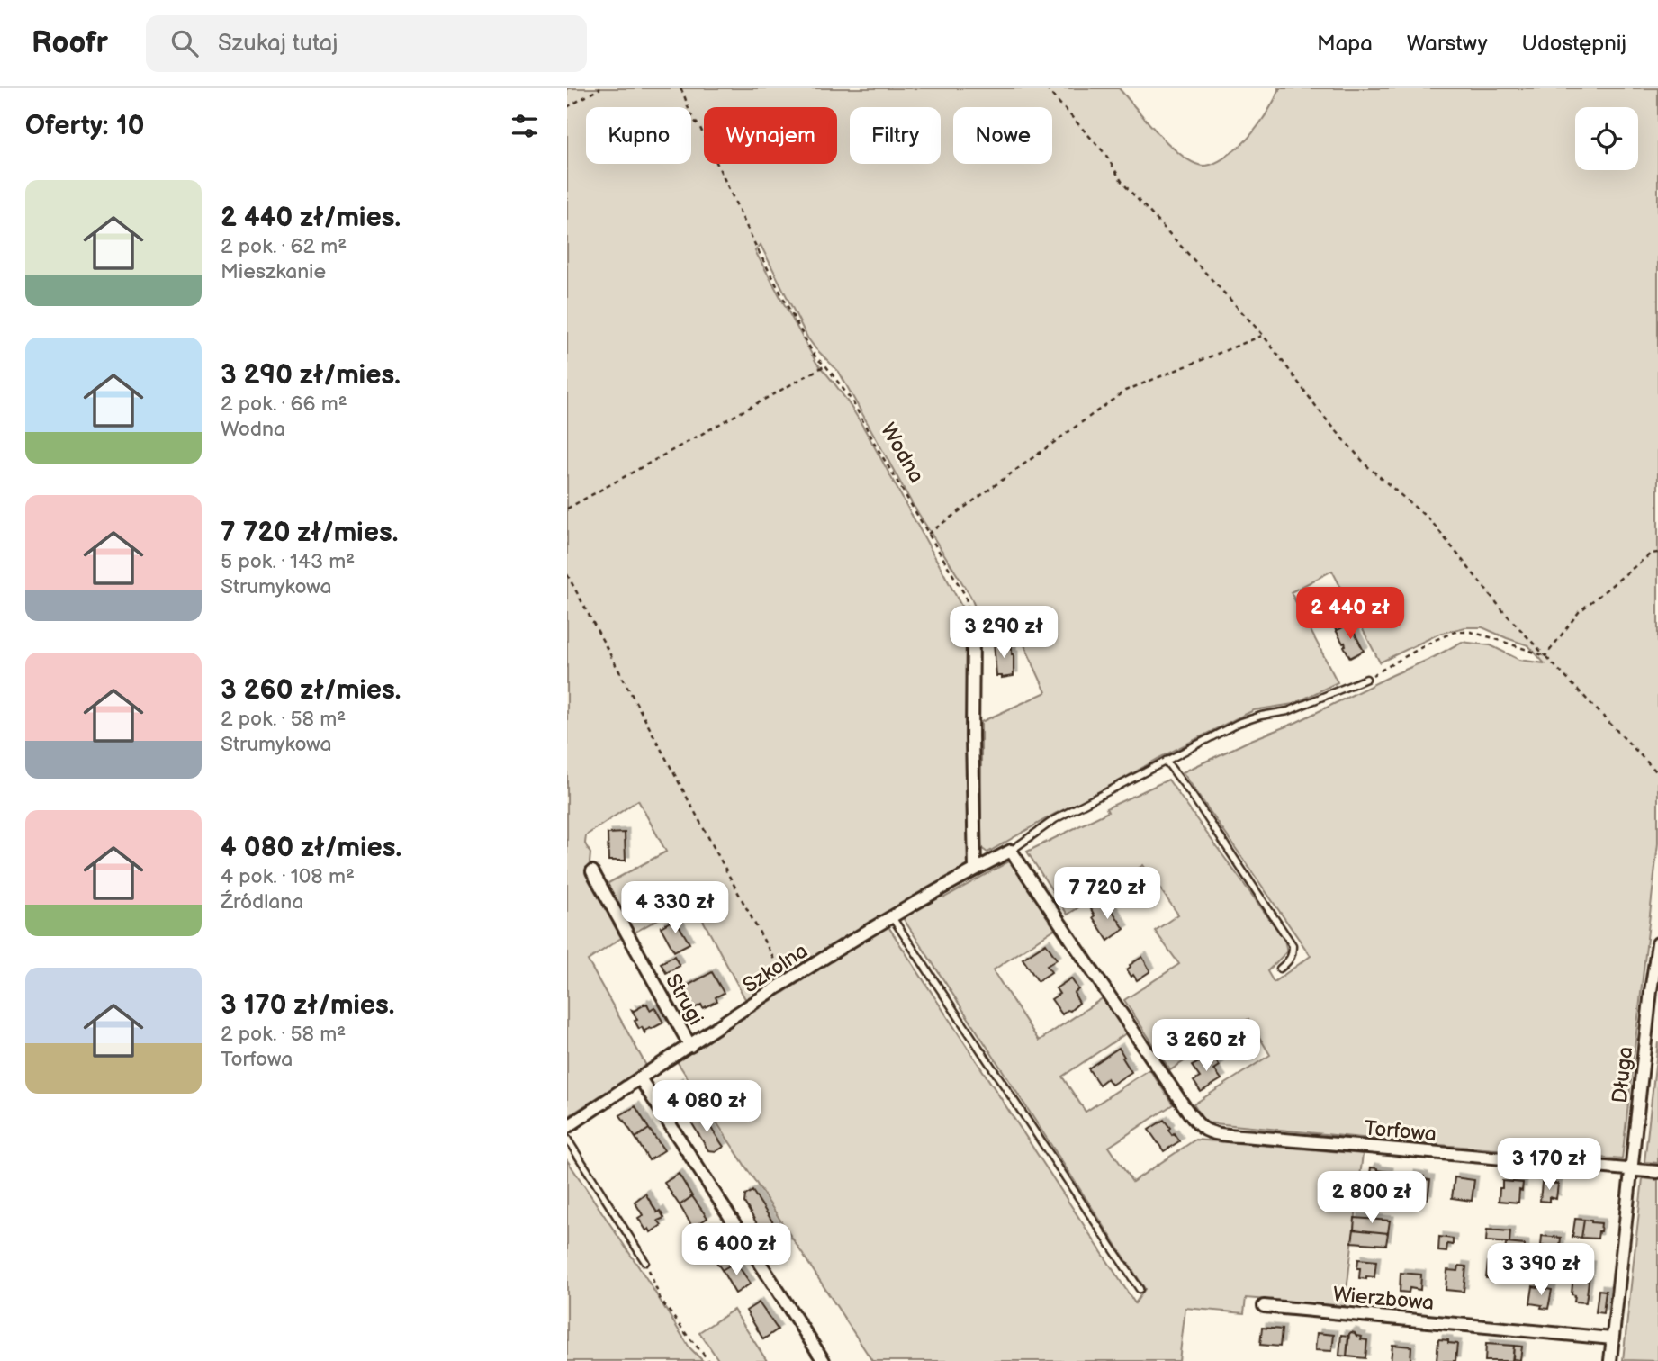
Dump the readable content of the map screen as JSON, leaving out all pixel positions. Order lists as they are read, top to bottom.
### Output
{
  "streets": {
    "street": [
      "Szkolna",
      "Strugi",
      "Długa",
      "Torfowa",
      "Wierzbowa"
    ],
    "path": ["Wodna"]
  },
  "crossings": [
    ["Szkolna", "Strugi"],
    ["Szkolna", "Torfowa"],
    ["Długa", "Torfowa"],
    ["Długa", "Wierzbowa"]
  ],
  "page": {
    "header": "Roofr",
    "search": "Szukaj tutaj",
    "nav": ["Mapa", "Warstwy", "Udostępnij"],
    "heading": "Oferty: 10",
    "chip": [
      "Kupno",
      "Wynajem",
      "Filtry",
      "Nowe"
    ],
    "list": [
      {
        "name": "2 440 zł/mies.",
        "note": "2 pok. · 62 m² · Mieszkanie"
      },
      {
        "name": "3 290 zł/mies.",
        "note": "2 pok. · 66 m² · Wodna"
      },
      {
        "name": "7 720 zł/mies.",
        "note": "5 pok. · 143 m² · Strumykowa"
      },
      {
        "name": "3 260 zł/mies.",
        "note": "2 pok. · 58 m² · Strumykowa"
      },
      {
        "name": "4 080 zł/mies.",
        "note": "4 pok. · 108 m² · Źródlana"
      },
      {
        "name": "3 170 zł/mies.",
        "note": "2 pok. · 58 m² · Torfowa"
      }
    ],
    "price": [
      "2 440 zł",
      "3 290 zł",
      "7 720 zł",
      "4 330 zł",
      "3 260 zł",
      "4 080 zł",
      "3 170 zł",
      "2 800 zł",
      "6 400 zł",
      "3 390 zł"
    ]
  }
}
